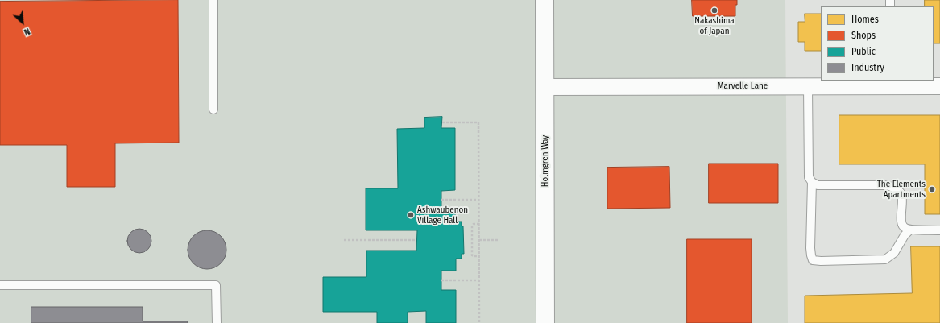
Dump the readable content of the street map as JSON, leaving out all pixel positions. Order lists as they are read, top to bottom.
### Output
{
  "streets": {
    "street": ["Marvelle Lane", "Holmgren Way"]
  },
  "crossings": [
    ["Marvelle Lane", "Holmgren Way"]
  ],
  "places": ["Nakashima of Japan", "The Elements Apartments", "Ashwaubenon Village Hall"],
  "legend": [
    "Homes",
    "Shops",
    "Public",
    "Industry"
  ],
  "north": "bottom right"
}
